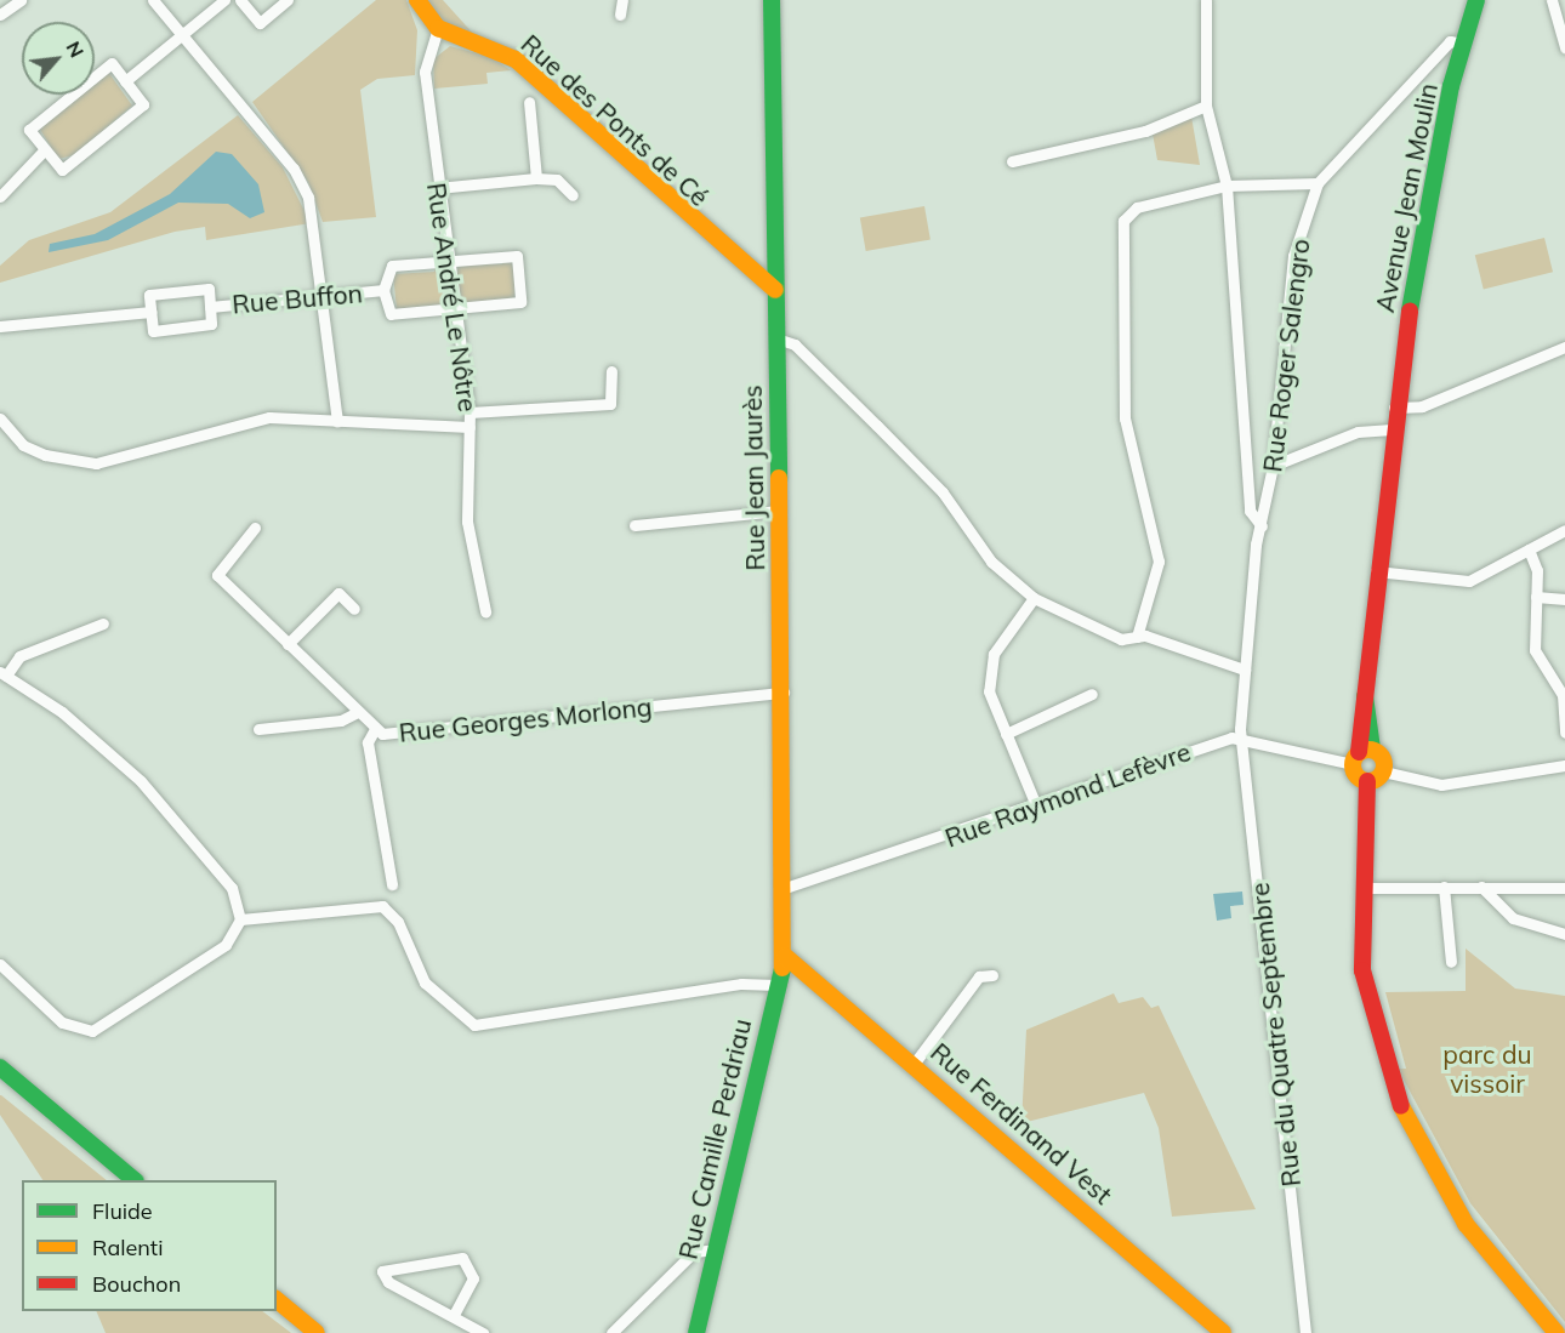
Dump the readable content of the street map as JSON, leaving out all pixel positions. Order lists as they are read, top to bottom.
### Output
{
  "streets": {
    "street": [
      "Rue des Ponts de Cé",
      "Avenue Jean Moulin",
      "Rue André Le Nôtre",
      "Rue Buffon",
      "Rue Roger Salengro",
      "Rue Jean Jaurès",
      "Rue Georges Morlong",
      "Rue Raymond Lefèvre",
      "Rue du Quatre Septembre",
      "Rue Ferdinand Vest",
      "Rue Camille Perdriau"
    ]
  },
  "crossings": [
    ["Rue des Ponts de Cé", "Rue André Le Nôtre"],
    ["Rue des Ponts de Cé", "Rue Jean Jaurès"],
    ["Avenue Jean Moulin", "Rue Roger Salengro"],
    ["Rue André Le Nôtre", "Rue Buffon"],
    ["Rue Roger Salengro", "Rue Raymond Lefèvre"],
    ["Rue Roger Salengro", "Rue du Quatre Septembre"],
    ["Rue Jean Jaurès", "Rue Georges Morlong"],
    ["Rue Jean Jaurès", "Rue Raymond Lefèvre"],
    ["Rue Jean Jaurès", "Rue Ferdinand Vest"],
    ["Rue Jean Jaurès", "Rue Camille Perdriau"],
    ["Rue Raymond Lefèvre", "Rue du Quatre Septembre"],
    ["Rue Ferdinand Vest", "Rue Camille Perdriau"]
  ],
  "parks": ["parc du vissoir"],
  "legend": ["Fluide", "Ralenti", "Bouchon"],
  "north": "top right"
}
